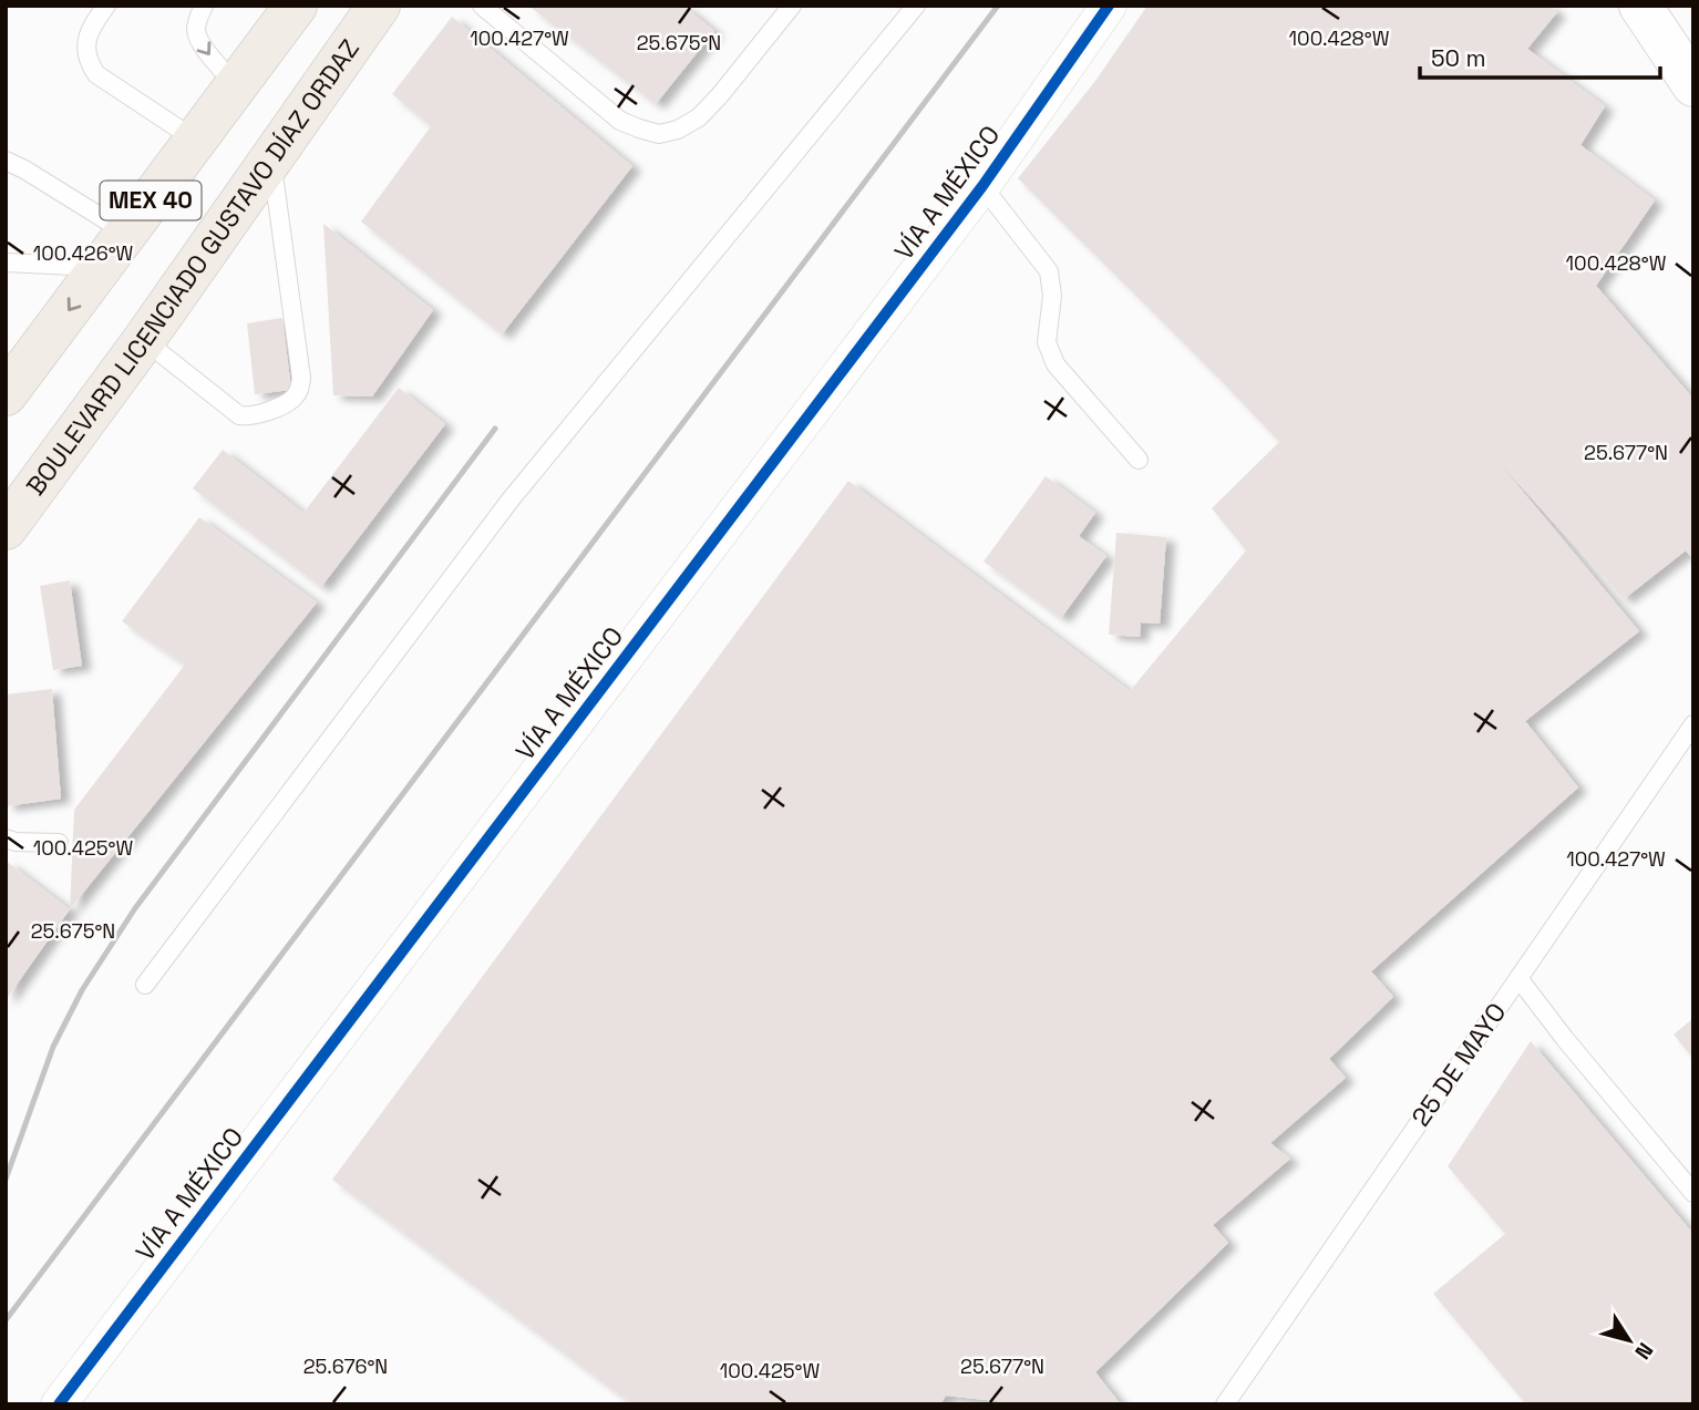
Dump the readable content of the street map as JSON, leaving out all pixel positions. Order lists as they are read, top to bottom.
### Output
{
  "streets": {
    "main road": ["MEX 40", "BOULEVARD LICENCIADO GUSTAVO DÍAZ ORDAZ"],
    "street": ["VÍA A MÉXICO"],
    "lane": ["25 DE MAYO"]
  },
  "scale_bar": "50 m",
  "north": "bottom right",
  "coordinates": [
    "100.428°W",
    "100.427°W",
    "25.675°N",
    "100.426°W",
    "25.677°N",
    "100.425°W",
    "25.676°N"
  ]
}
